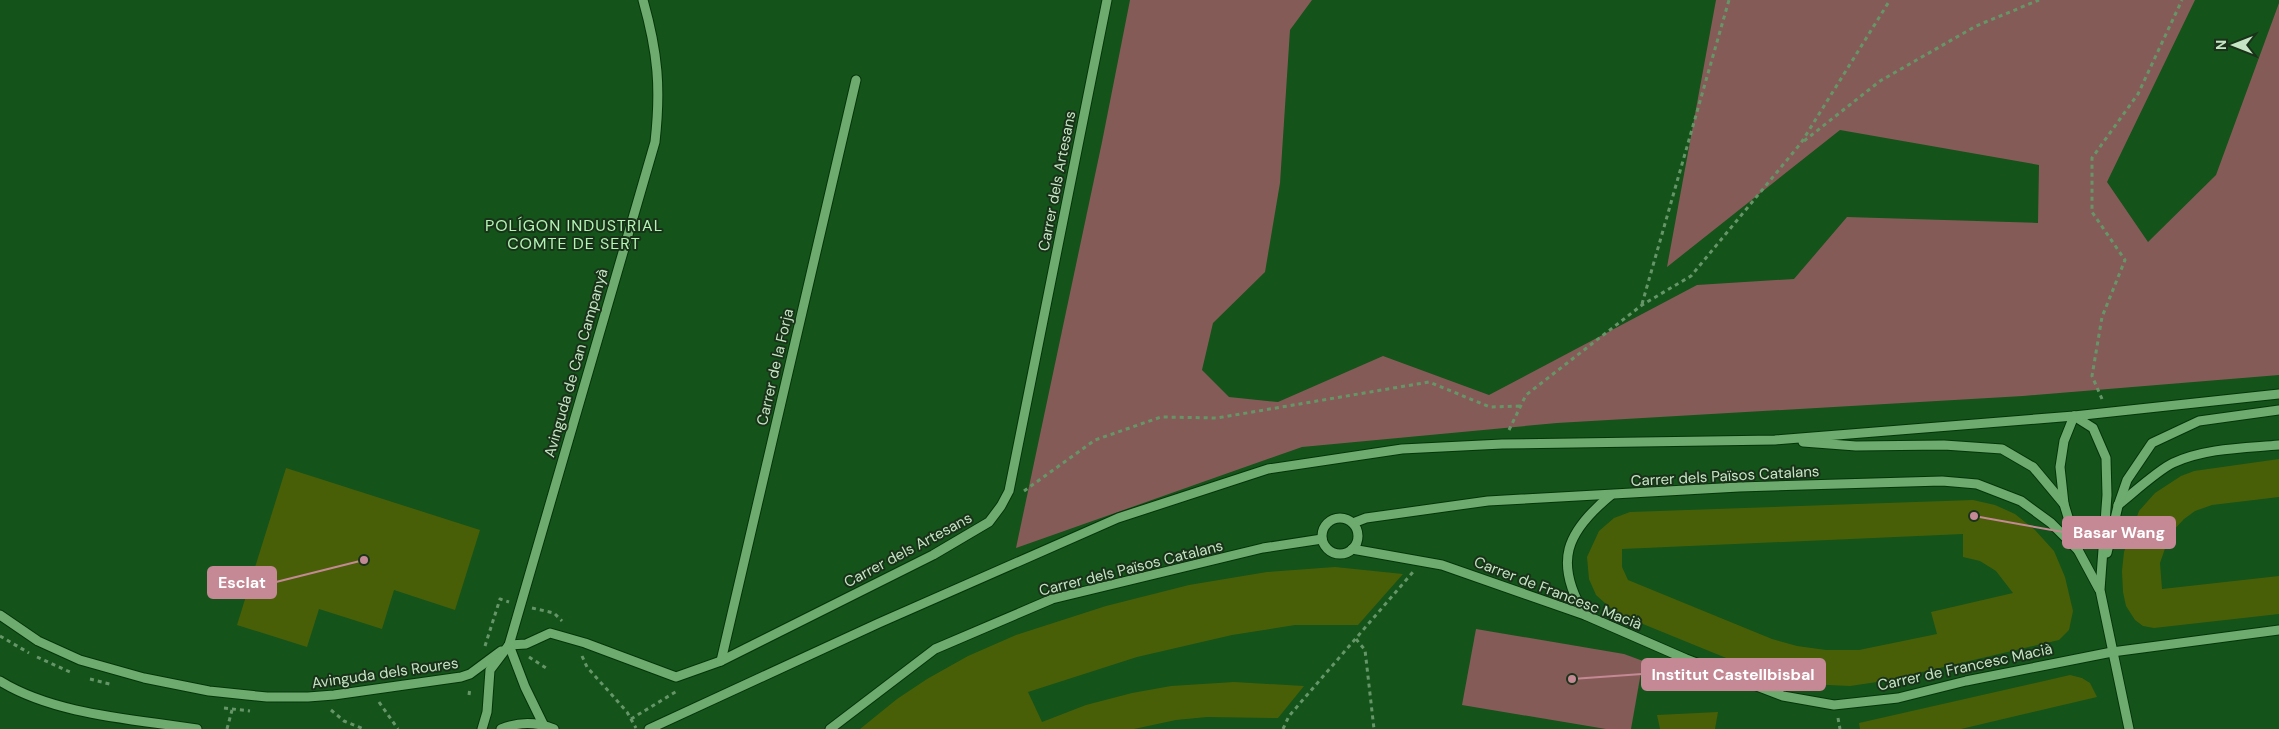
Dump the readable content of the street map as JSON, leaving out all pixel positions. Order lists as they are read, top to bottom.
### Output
{
  "streets": {
    "street": [
      "Carrer dels Artesans",
      "Avinguda de Can Campanyà",
      "Carrer de la Forja",
      "Carrer dels Països Catalans",
      "Carrer de Francesc Macià",
      "Avinguda dels Roures"
    ]
  },
  "crossings": [
    ["Carrer dels Artesans", "Avinguda de Can Campanyà"],
    ["Carrer dels Artesans", "Carrer de la Forja"],
    ["Carrer dels Artesans", "Avinguda dels Roures"],
    ["Avinguda de Can Campanyà", "Avinguda dels Roures"],
    ["Carrer dels Països Catalans", "Carrer de Francesc Macià"]
  ],
  "districts": ["POLÍGON INDUSTRIAL COMTE DE SERT"],
  "places": ["Basar Wang", "Esclat", "Institut Castellbisbal"],
  "north": "left"
}
